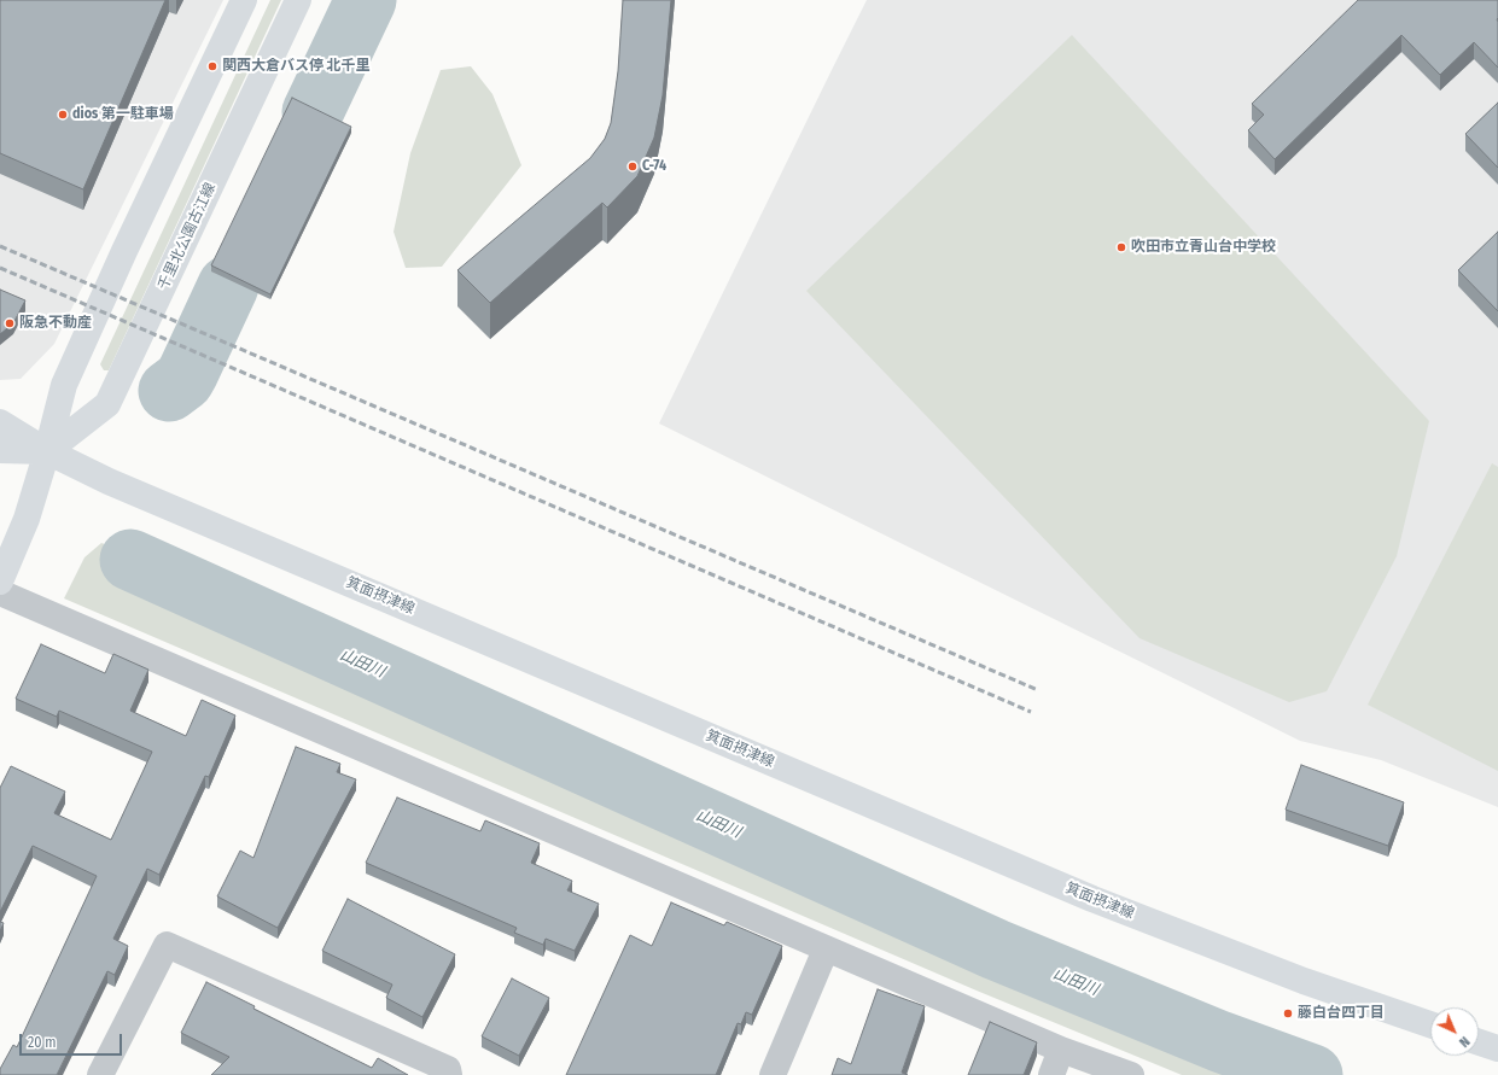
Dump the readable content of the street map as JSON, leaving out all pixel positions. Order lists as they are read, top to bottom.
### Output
{
  "streets": {
    "main road": ["千里北公園古江線", "箕面摂津線"]
  },
  "crossings": [
    ["千里北公園古江線", "箕面摂津線"]
  ],
  "water": ["山田川"],
  "places": [
    "関西大倉バス停 北千里",
    "dios 第一駐車場",
    "C-74",
    "吹田市立青山台中学校",
    "阪急不動産",
    "藤白台四丁目"
  ],
  "scale_bar": "20 m",
  "north": "bottom right"
}
